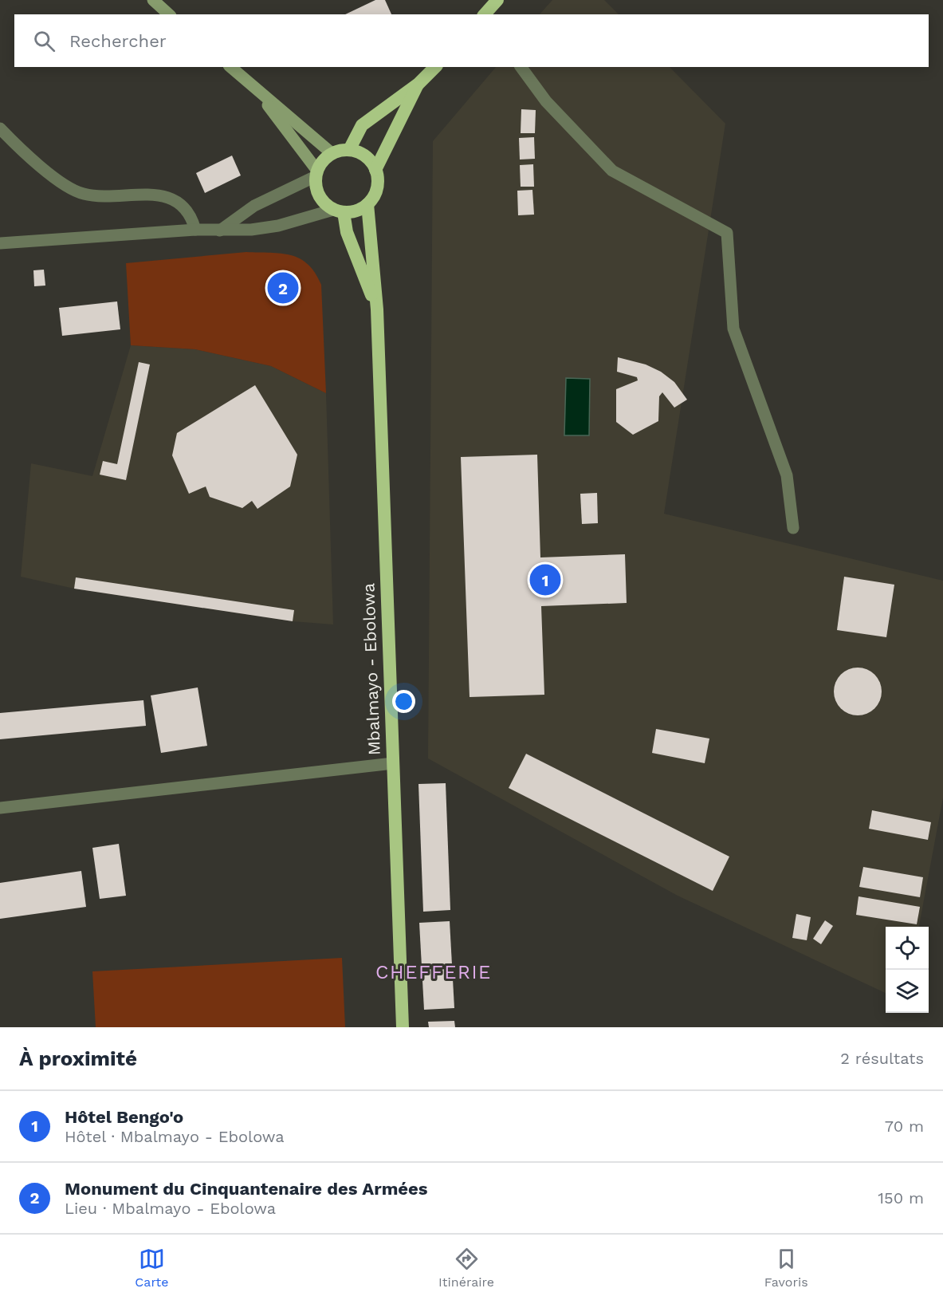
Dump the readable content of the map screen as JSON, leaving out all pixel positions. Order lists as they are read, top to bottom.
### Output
{
  "streets": {
    "highway": ["Mbalmayo - Ebolowa"]
  },
  "districts": ["CHEFFERIE"],
  "page": {
    "search": "Rechercher",
    "pins": ["2", "1"],
    "heading": ["À proximité", "2 résultats"],
    "list": [
      {
        "mark": "1",
        "name": "Hôtel Bengo'o",
        "note": "Hôtel · Mbalmayo - Ebolowa",
        "value": "70 m"
      },
      {
        "mark": "2",
        "name": "Monument du Cinquantenaire des Armées",
        "note": "Lieu · Mbalmayo - Ebolowa",
        "value": "150 m"
      }
    ],
    "nav": ["Carte", "Itinéraire", "Favoris"]
  }
}
